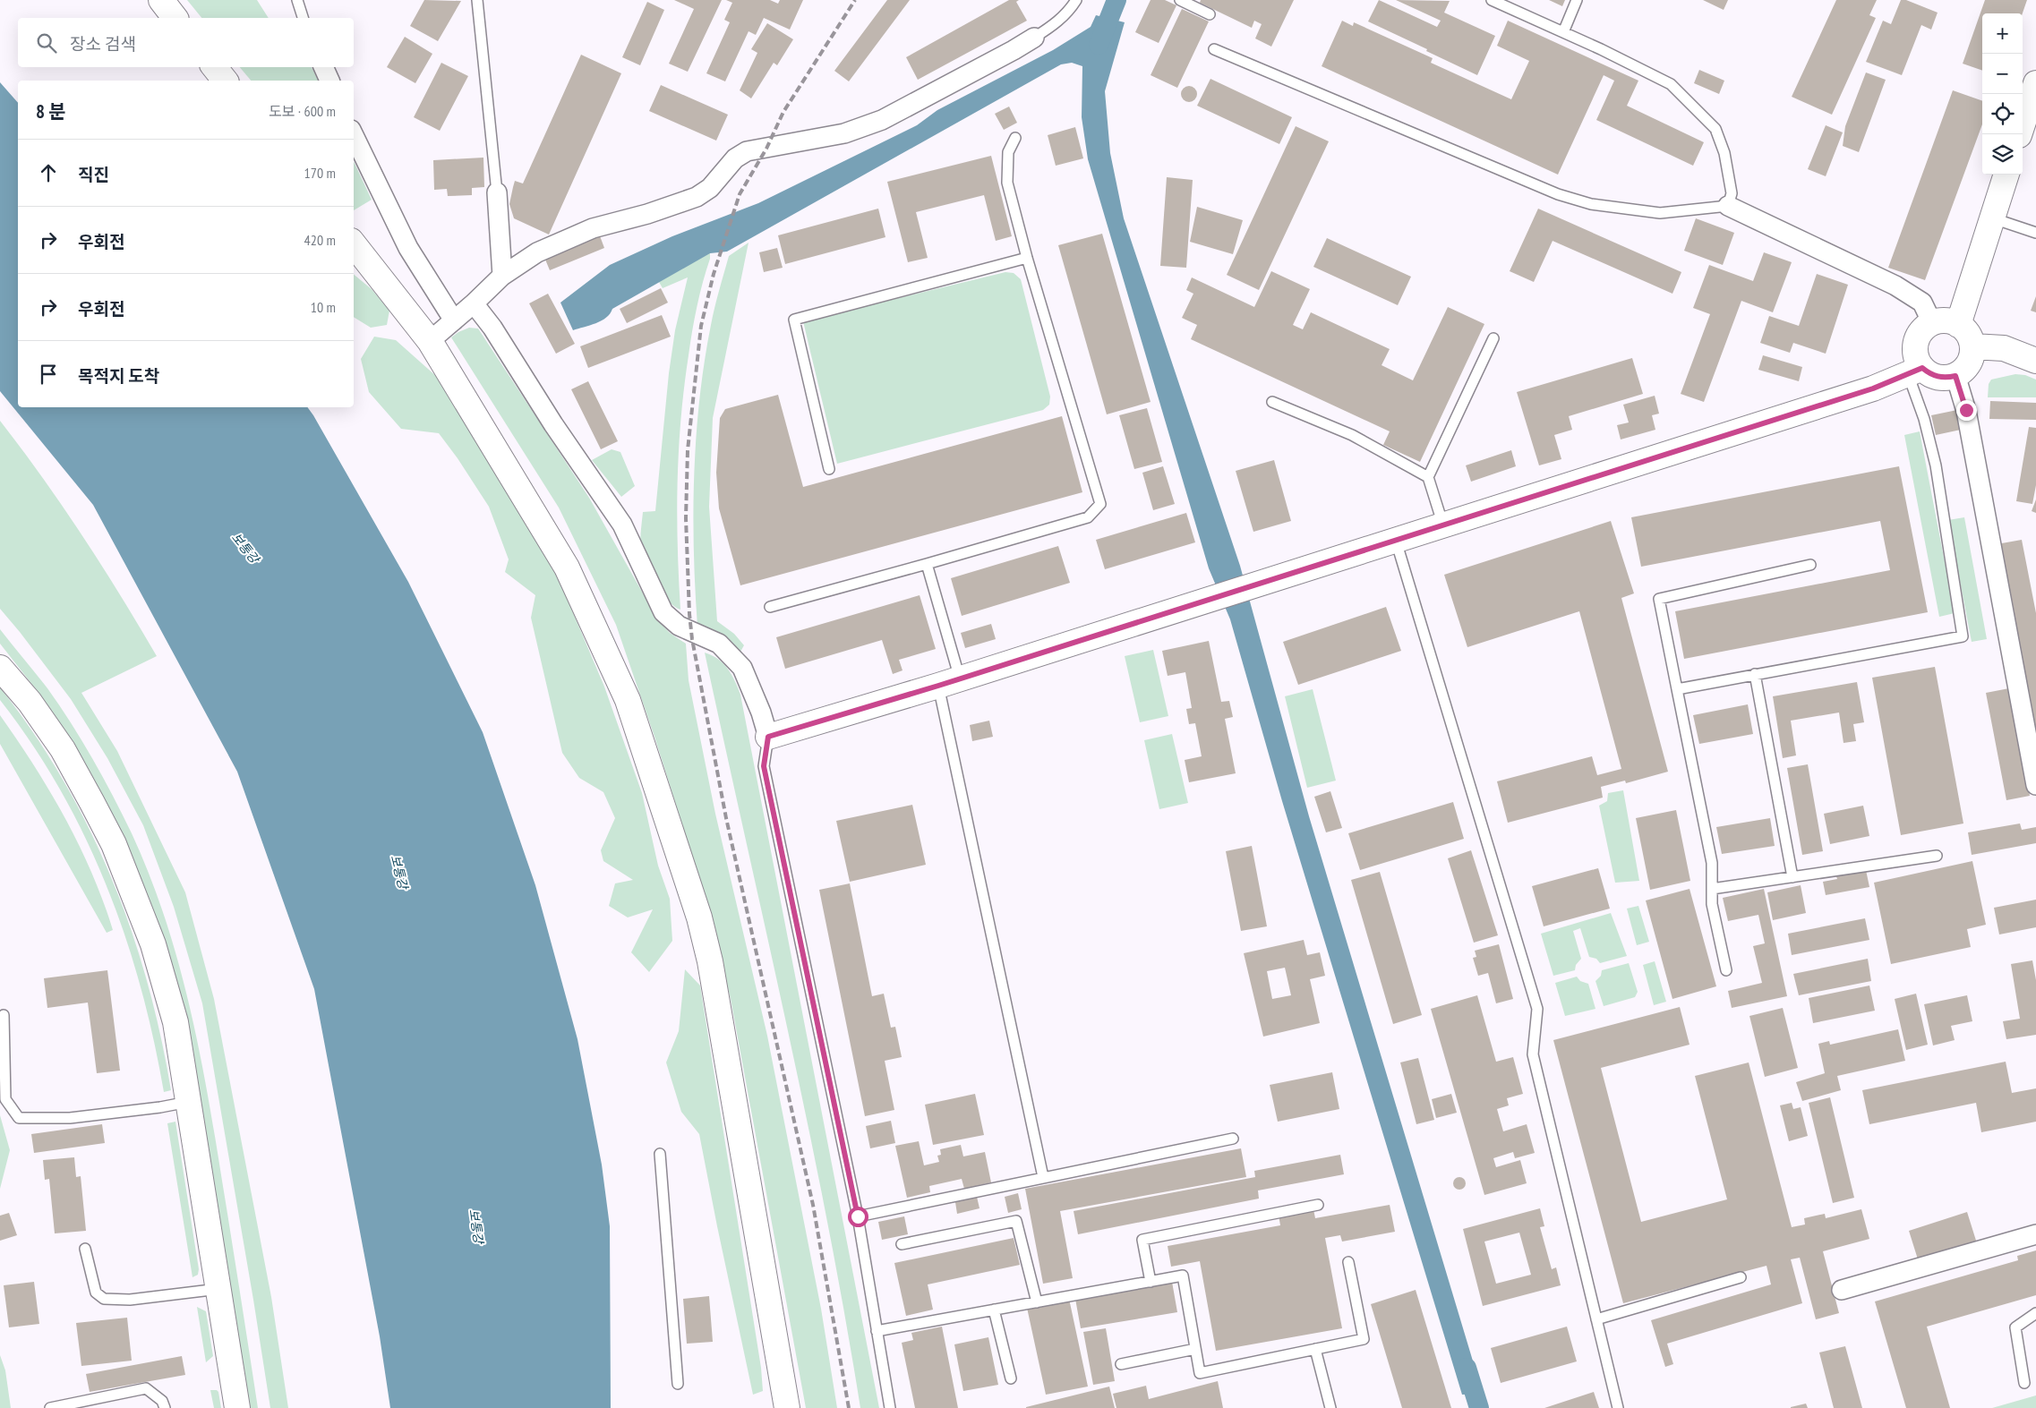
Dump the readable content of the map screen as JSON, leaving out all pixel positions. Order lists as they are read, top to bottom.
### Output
{
  "water": ["보통강"],
  "page": {
    "map_buttons": ["+", "−"],
    "search": "장소 검색",
    "heading": ["8 분", "도보 · 600 m"],
    "list": [
      ["직진", "170 m"],
      ["우회전", "420 m"],
      ["우회전", "10 m"],
      "목적지 도착"
    ]
  }
}
